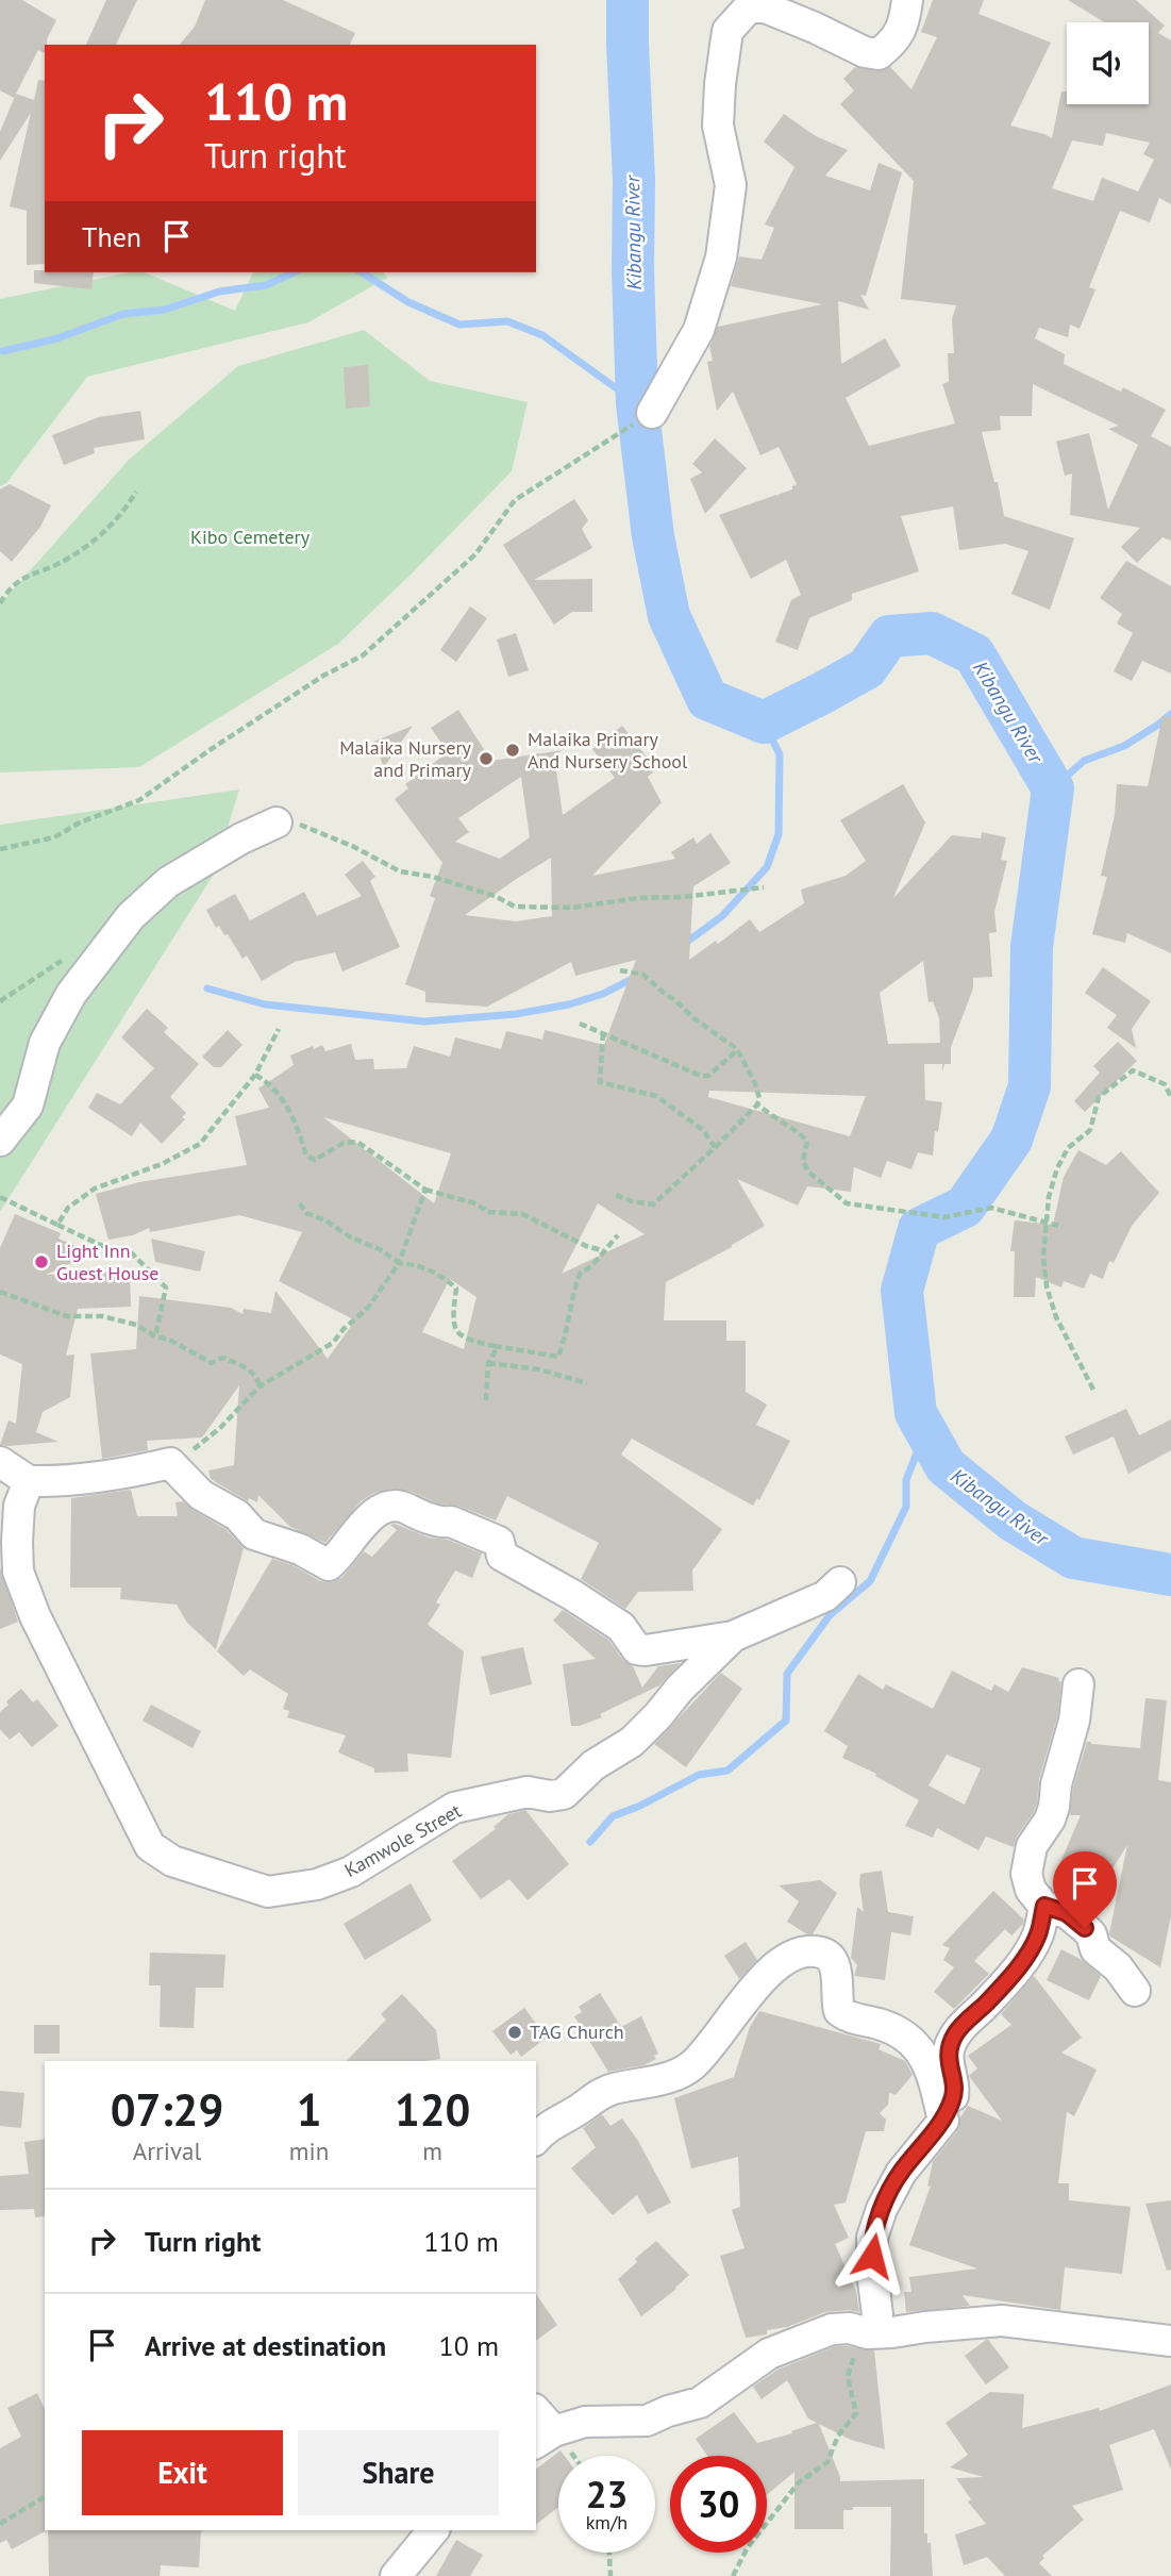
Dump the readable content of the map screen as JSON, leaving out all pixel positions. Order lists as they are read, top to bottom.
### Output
{
  "streets": {
    "street": ["Kamwole Street"]
  },
  "water": ["Kibangu River"],
  "parks": ["Kibo Cemetery"],
  "places": [
    "Malaika Primary And Nursery School",
    "Malaika Nursery and Primary",
    "Light Inn Guest House",
    "TAG Church"
  ],
  "page": {
    "turn": ["110 m", "Turn right"],
    "then": "Then",
    "eta": [
      "07:29",
      "Arrival",
      "1",
      "min",
      "120",
      "m"
    ],
    "list": [
      {
        "name": "Turn right",
        "value": "110 m"
      },
      {
        "name": "Arrive at destination",
        "value": "10 m"
      }
    ],
    "buttons": ["Exit", "Share"],
    "speed": "23 km/h",
    "limit": "30"
  }
}
